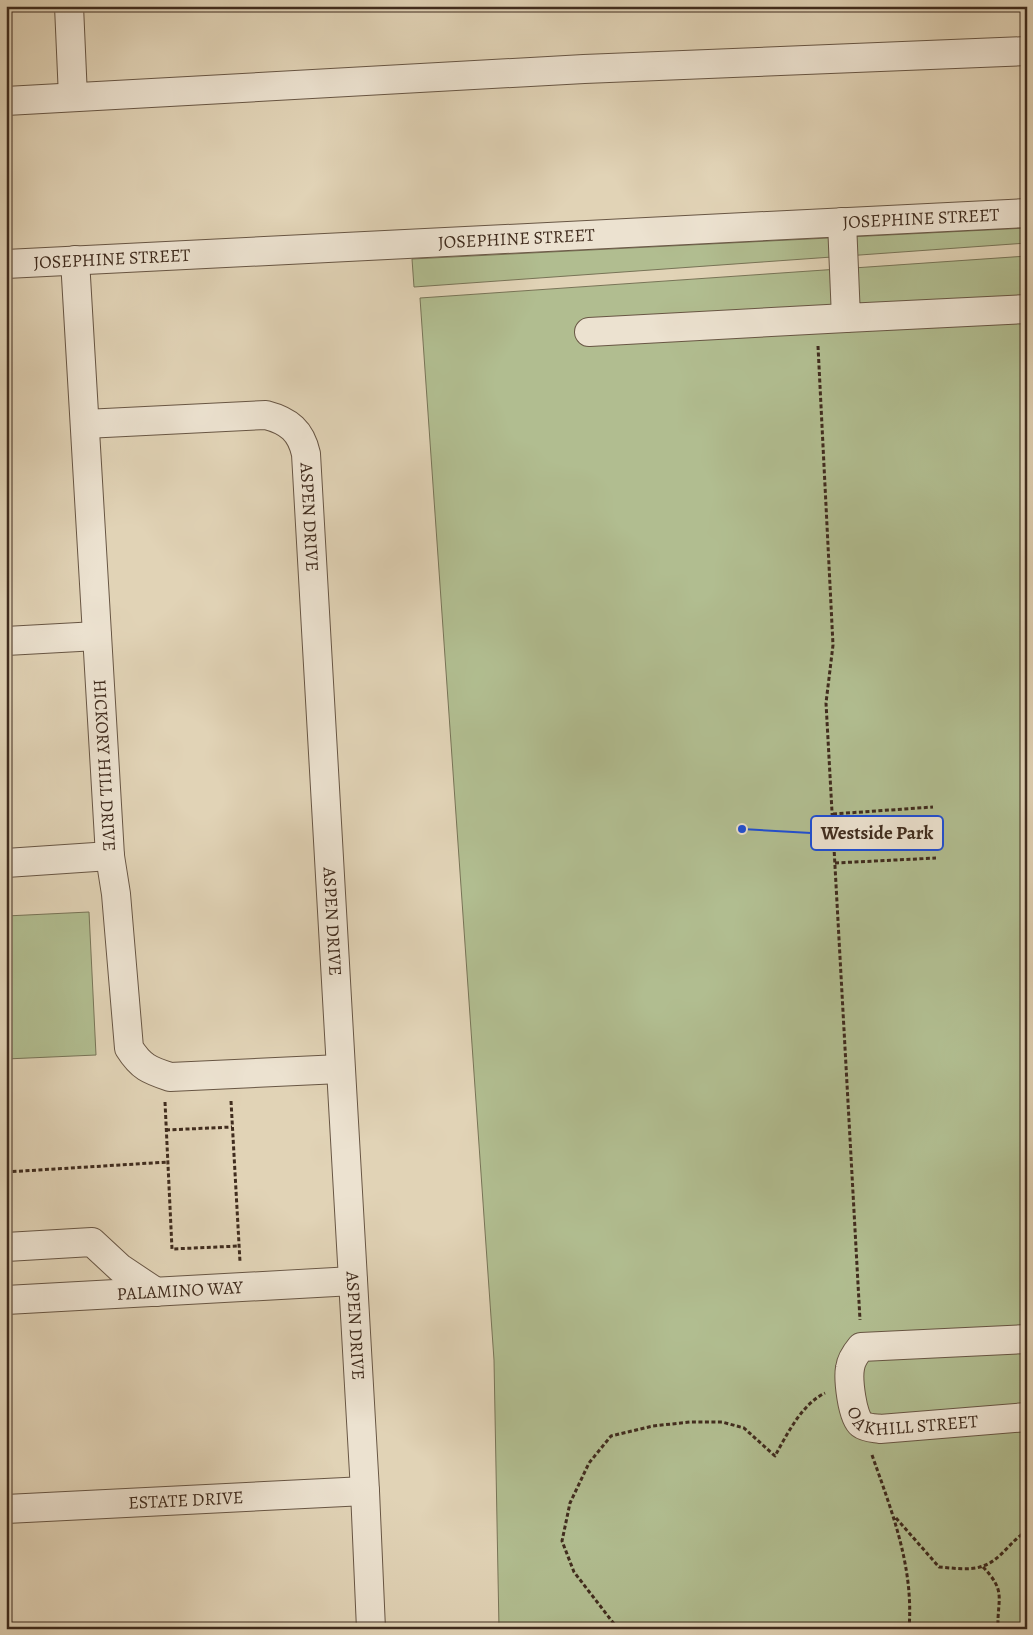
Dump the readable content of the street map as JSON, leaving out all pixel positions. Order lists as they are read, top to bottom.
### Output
{
  "streets": {
    "street": [
      "JOSEPHINE STREET",
      "ASPEN DRIVE",
      "HICKORY HILL DRIVE",
      "PALAMINO WAY",
      "OAKHILL STREET",
      "ESTATE DRIVE"
    ]
  },
  "crossings": [
    ["JOSEPHINE STREET", "HICKORY HILL DRIVE"],
    ["ASPEN DRIVE", "HICKORY HILL DRIVE"],
    ["ASPEN DRIVE", "PALAMINO WAY"],
    ["ASPEN DRIVE", "ESTATE DRIVE"]
  ],
  "places": ["Westside Park"]
}
